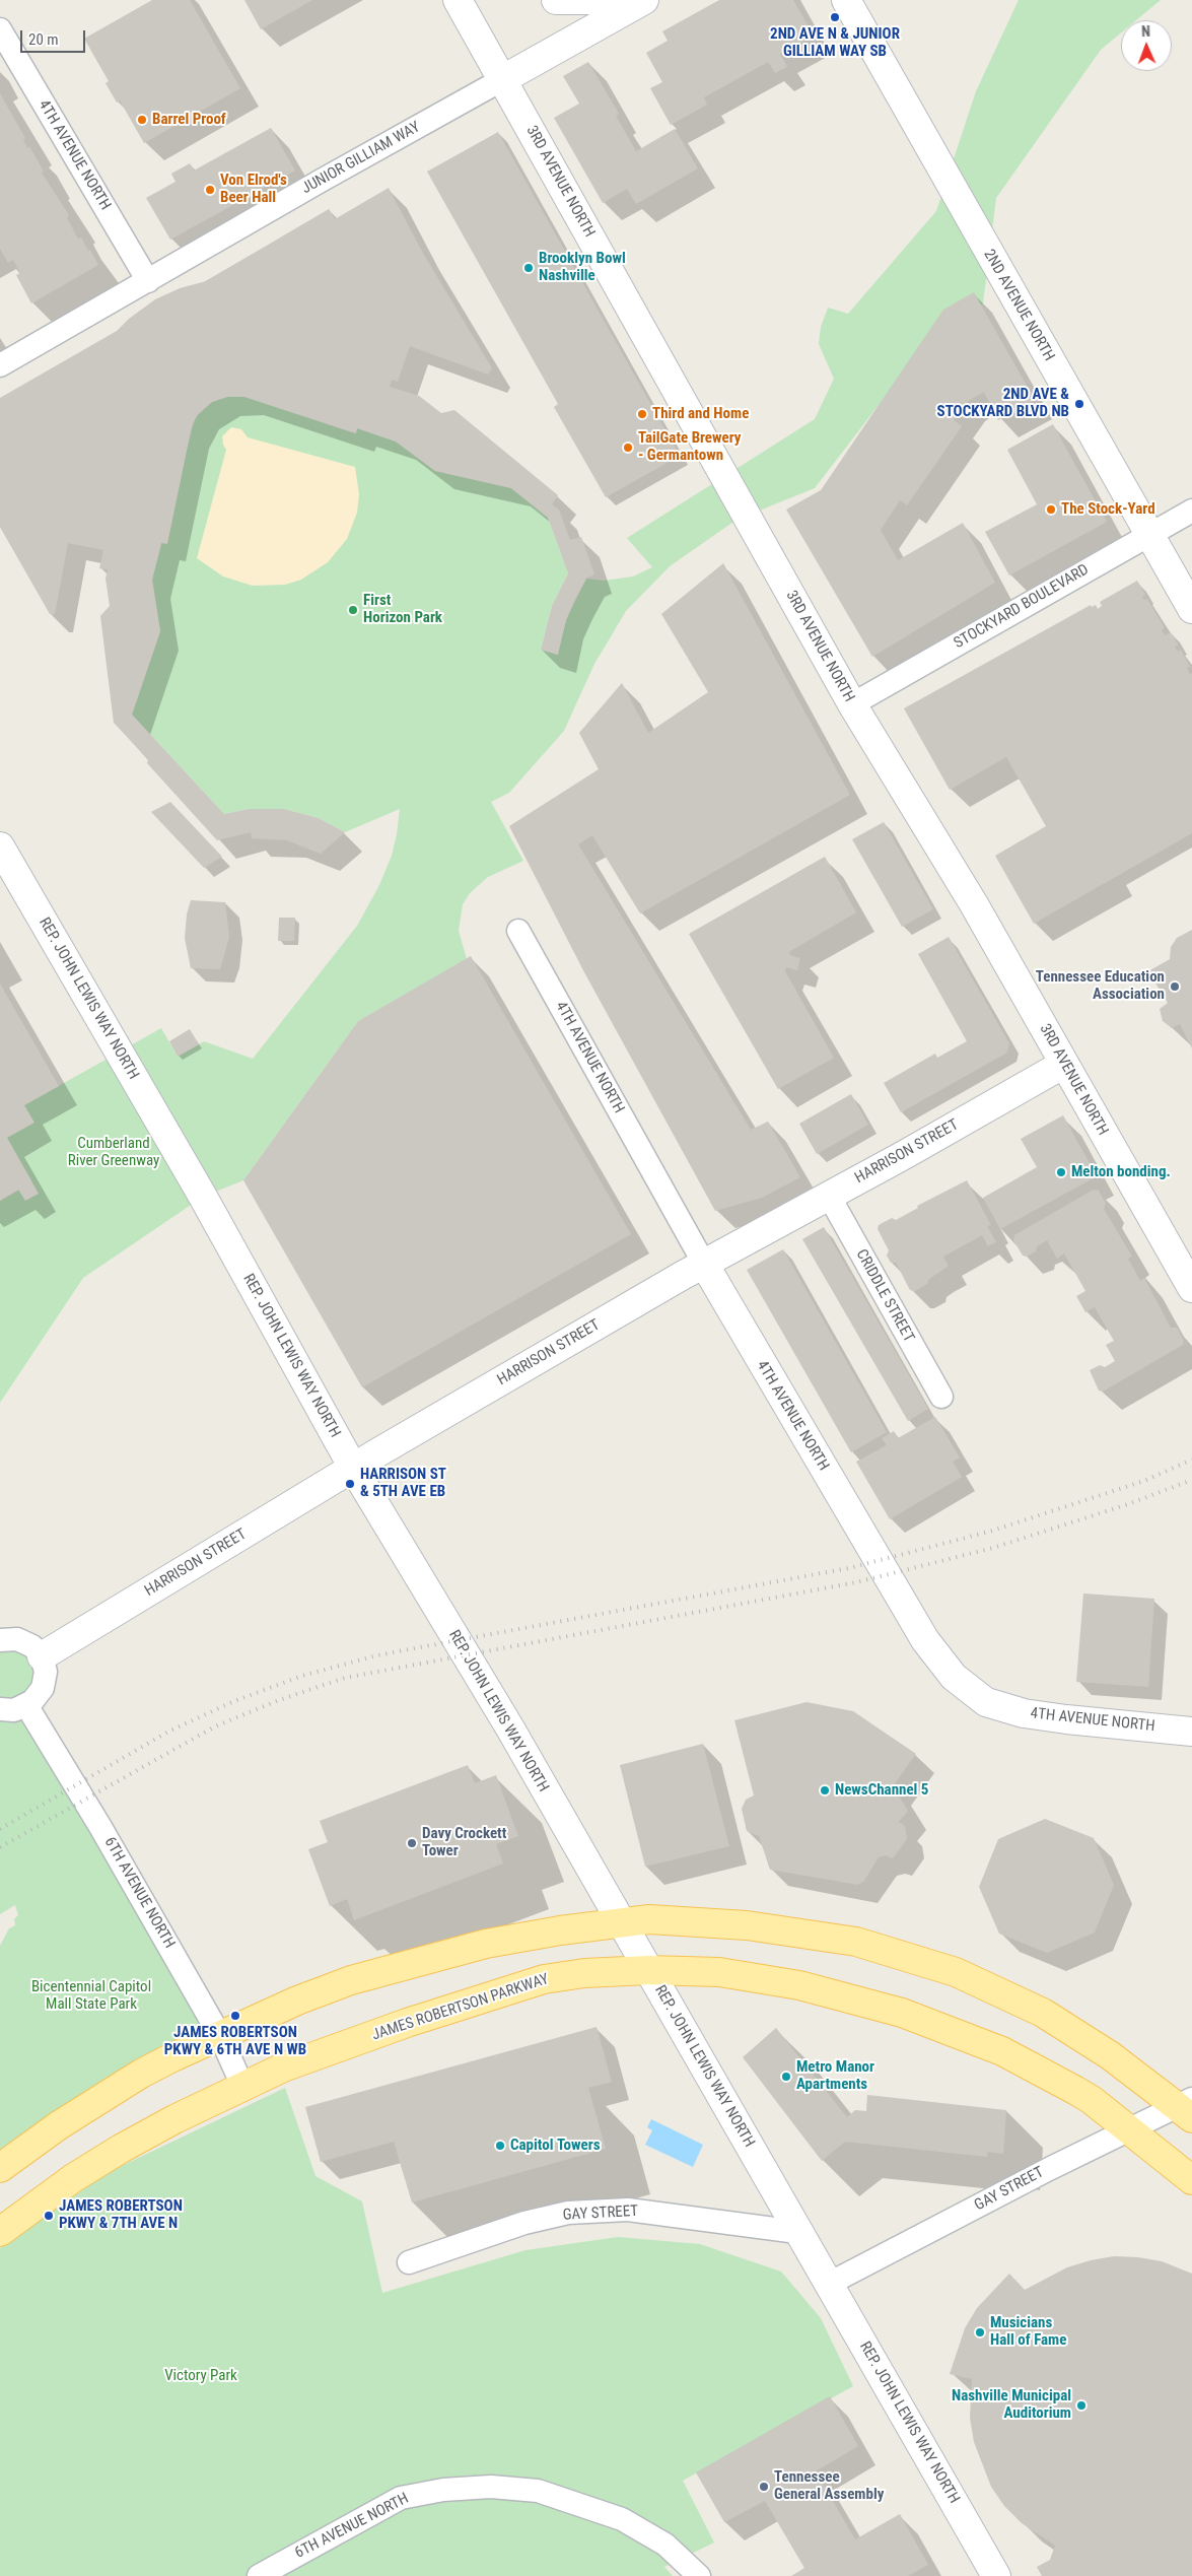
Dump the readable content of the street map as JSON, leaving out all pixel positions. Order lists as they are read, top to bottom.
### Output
{
  "streets": {
    "main road": ["JAMES ROBERTSON PARKWAY"],
    "street": [
      "4TH AVENUE NORTH",
      "JUNIOR GILLIAM WAY",
      "3RD AVENUE NORTH",
      "2ND AVENUE NORTH",
      "STOCKYARD BOULEVARD",
      "REP. JOHN LEWIS WAY NORTH",
      "HARRISON STREET",
      "CRIDDLE STREET",
      "6TH AVENUE NORTH",
      "GAY STREET"
    ]
  },
  "crossings": [
    ["4TH AVENUE NORTH", "JUNIOR GILLIAM WAY"],
    ["4TH AVENUE NORTH", "HARRISON STREET"],
    ["JUNIOR GILLIAM WAY", "3RD AVENUE NORTH"],
    ["3RD AVENUE NORTH", "STOCKYARD BOULEVARD"],
    ["3RD AVENUE NORTH", "HARRISON STREET"],
    ["2ND AVENUE NORTH", "STOCKYARD BOULEVARD"],
    ["REP. JOHN LEWIS WAY NORTH", "HARRISON STREET"],
    ["REP. JOHN LEWIS WAY NORTH", "JAMES ROBERTSON PARKWAY"],
    ["REP. JOHN LEWIS WAY NORTH", "GAY STREET"],
    ["HARRISON STREET", "CRIDDLE STREET"],
    ["6TH AVENUE NORTH", "JAMES ROBERTSON PARKWAY"],
    ["JAMES ROBERTSON PARKWAY", "GAY STREET"]
  ],
  "parks": ["Cumberland River Greenway", "Bicentennial Capitol Mall State Park", "Victory Park"],
  "places": [
    "2ND AVE N & JUNIOR GILLIAM WAY SB",
    "Barrel Proof",
    "Von Elrod's Beer Hall",
    "Brooklyn Bowl Nashville",
    "2ND AVE & STOCKYARD BLVD NB",
    "Third and Home",
    "TailGate Brewery - Germantown",
    "The Stock-Yard",
    "First Horizon Park",
    "Tennessee Education Association",
    "Melton bonding.",
    "HARRISON ST & 5TH AVE EB",
    "NewsChannel 5",
    "Davy Crockett Tower",
    "JAMES ROBERTSON PKWY & 6TH AVE N WB",
    "Metro Manor Apartments",
    "Capitol Towers",
    "JAMES ROBERTSON PKWY & 7TH AVE N",
    "Musicians Hall of Fame",
    "Nashville Municipal Auditorium",
    "Tennessee General Assembly"
  ],
  "scale_bar": "20 m",
  "north": "top"
}
